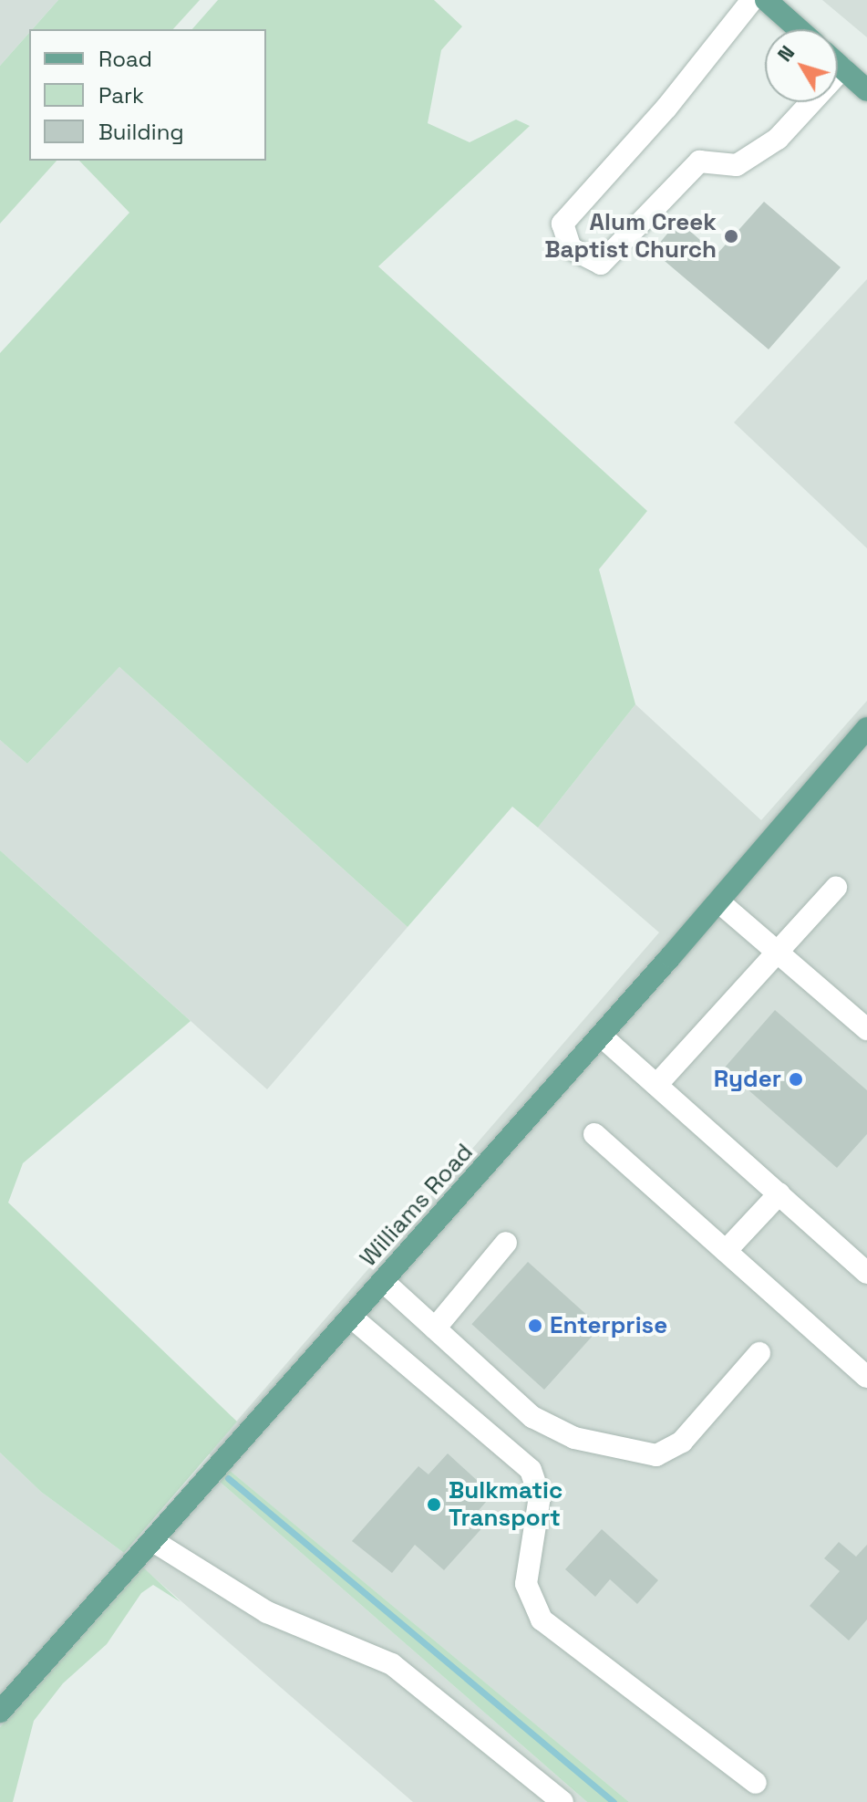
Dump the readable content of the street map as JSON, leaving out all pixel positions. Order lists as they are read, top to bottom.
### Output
{
  "streets": {
    "main road": ["Williams Road"]
  },
  "places": [
    "Alum Creek Baptist Church",
    "Ryder",
    "Enterprise",
    "Bulkmatic Transport"
  ],
  "legend": ["Road", "Park", "Building"],
  "north": "top left"
}
